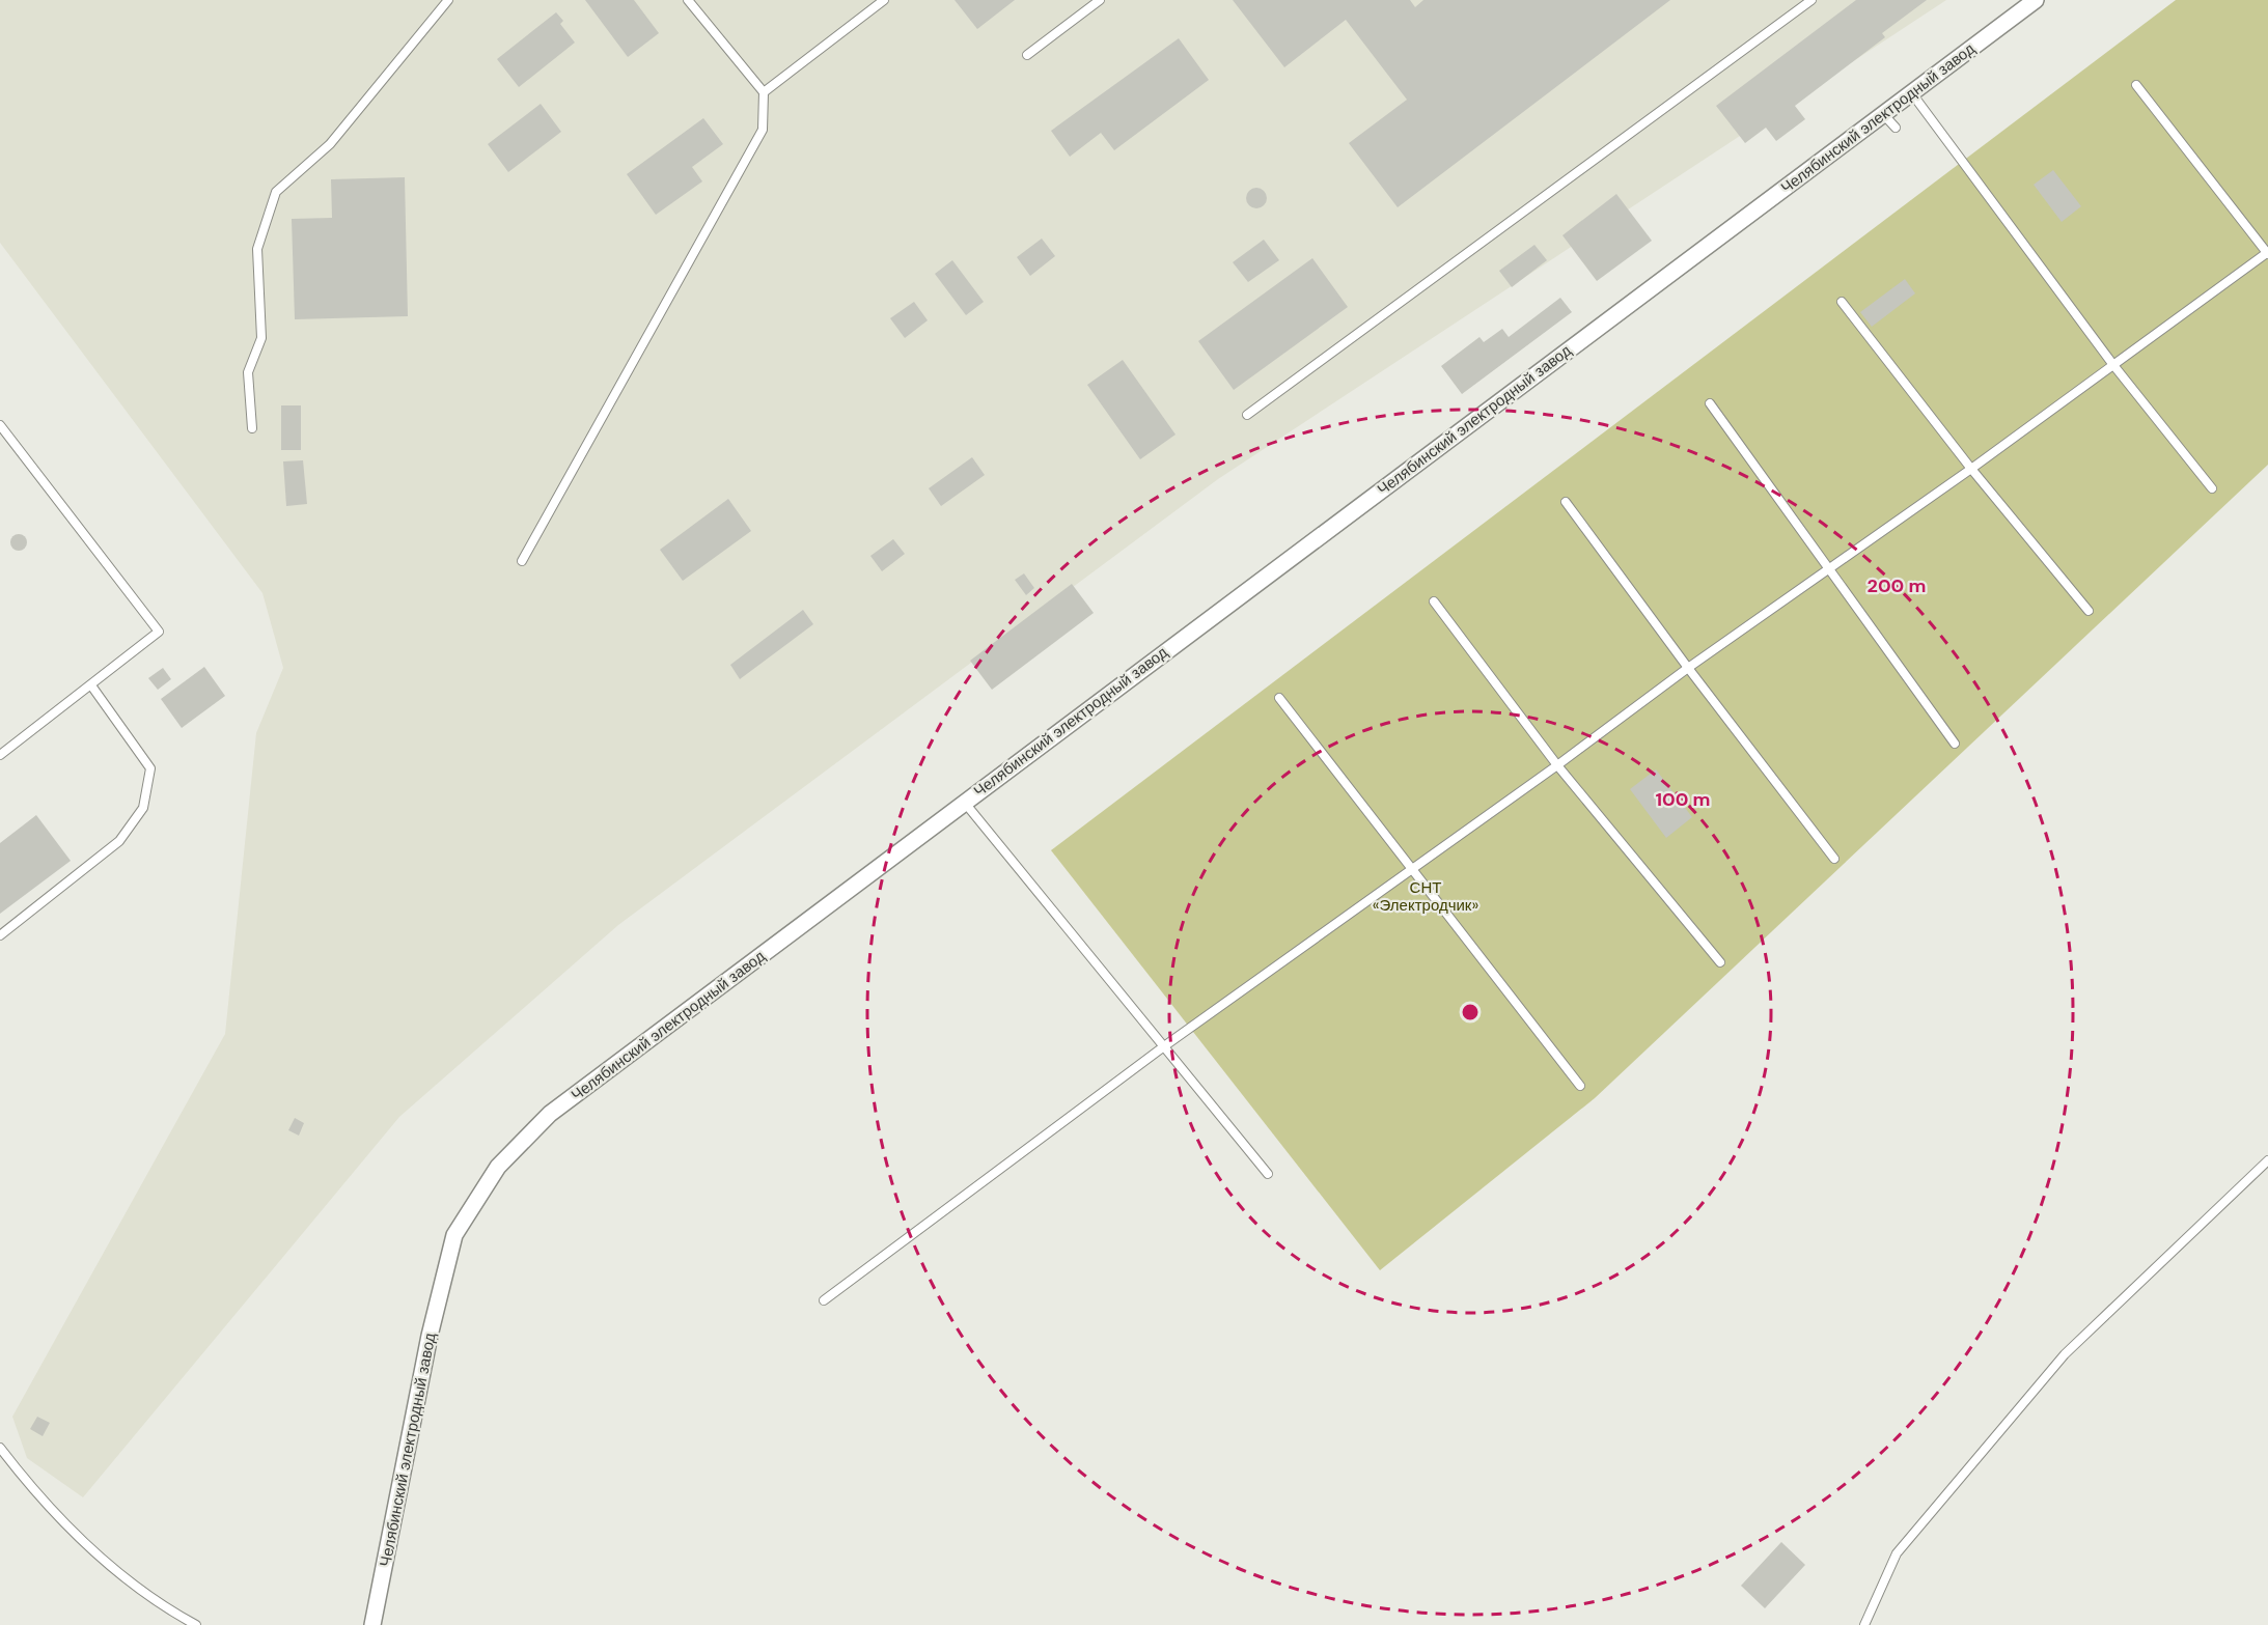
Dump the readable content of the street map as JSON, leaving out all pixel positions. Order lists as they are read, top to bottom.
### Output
{
  "streets": {
    "street": ["Челябинский электродный завод"]
  },
  "parks": ["СНТ «Электродчик»"],
  "rings": ["200 m", "100 m"]
}
